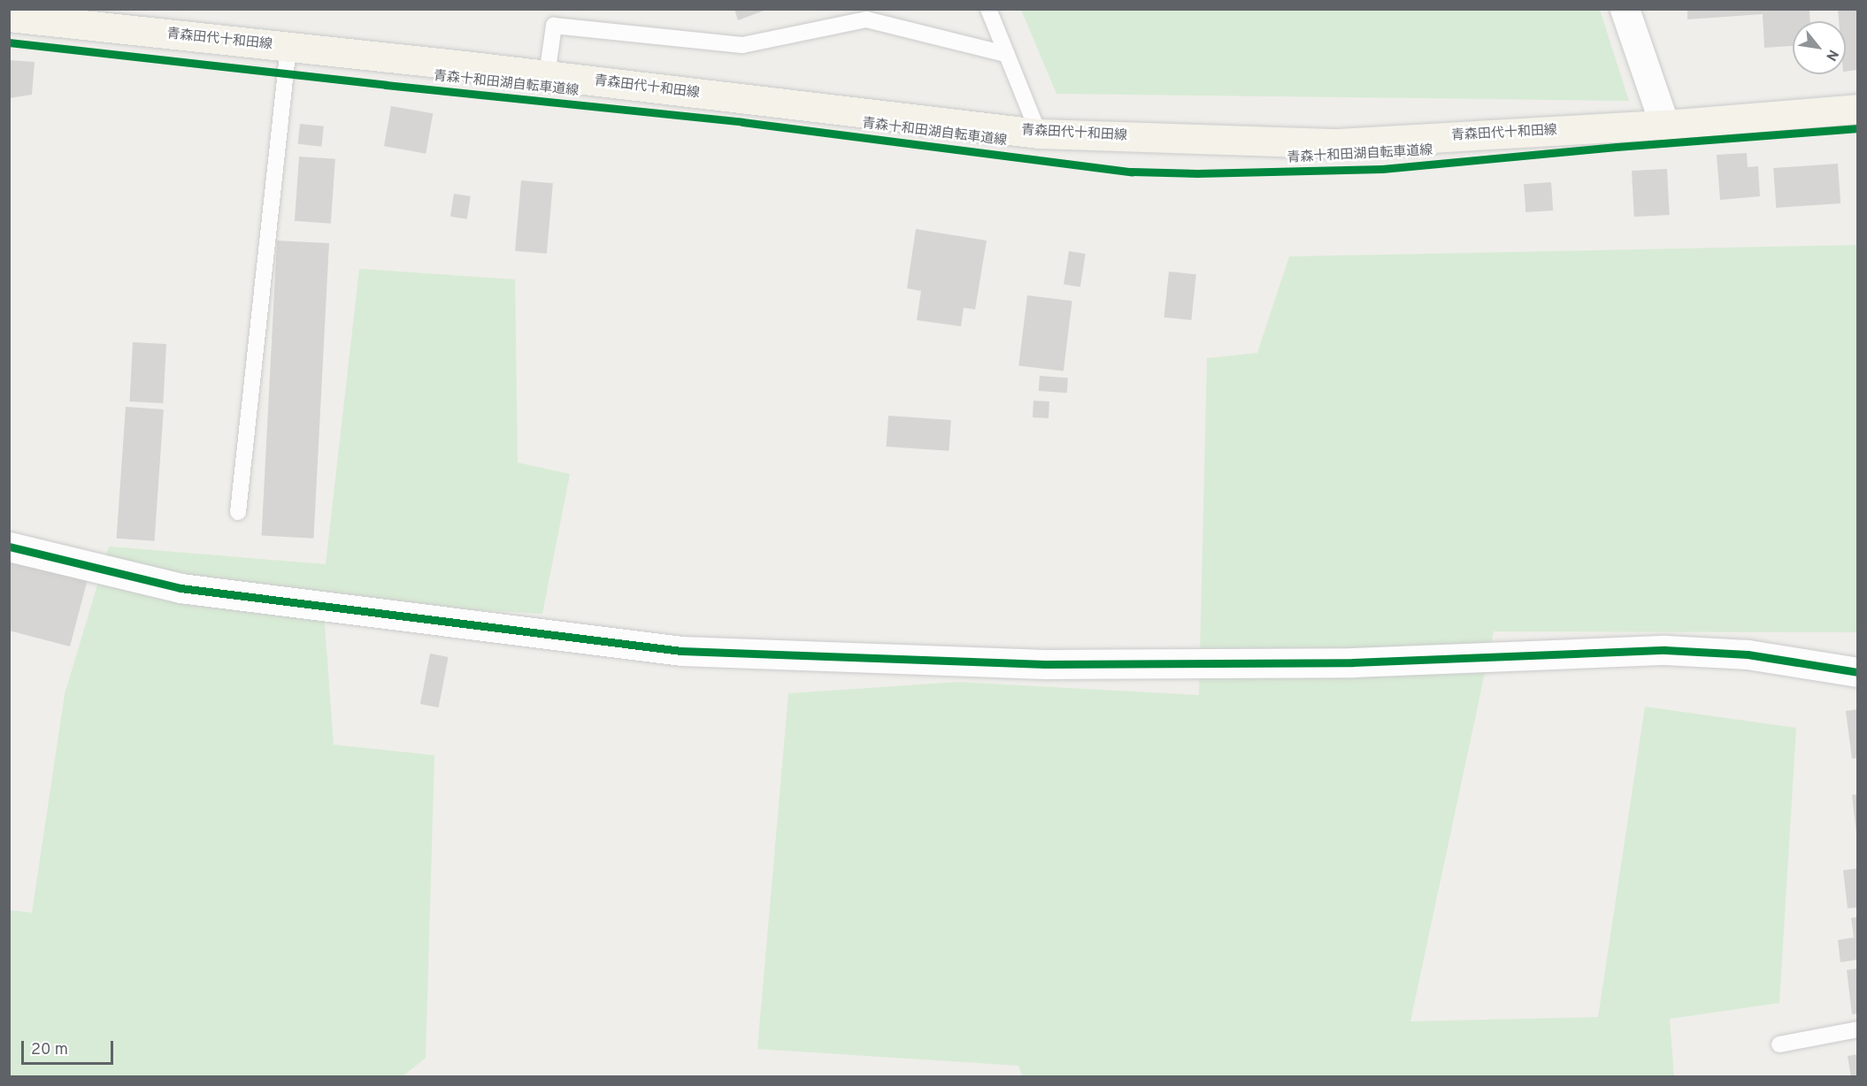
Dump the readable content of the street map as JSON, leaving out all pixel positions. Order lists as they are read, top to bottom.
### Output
{
  "streets": {
    "main road": ["青森田代十和田線"],
    "cycle path": ["青森十和田湖自転車道線"]
  },
  "scale_bar": "20 m",
  "north": "bottom right"
}
